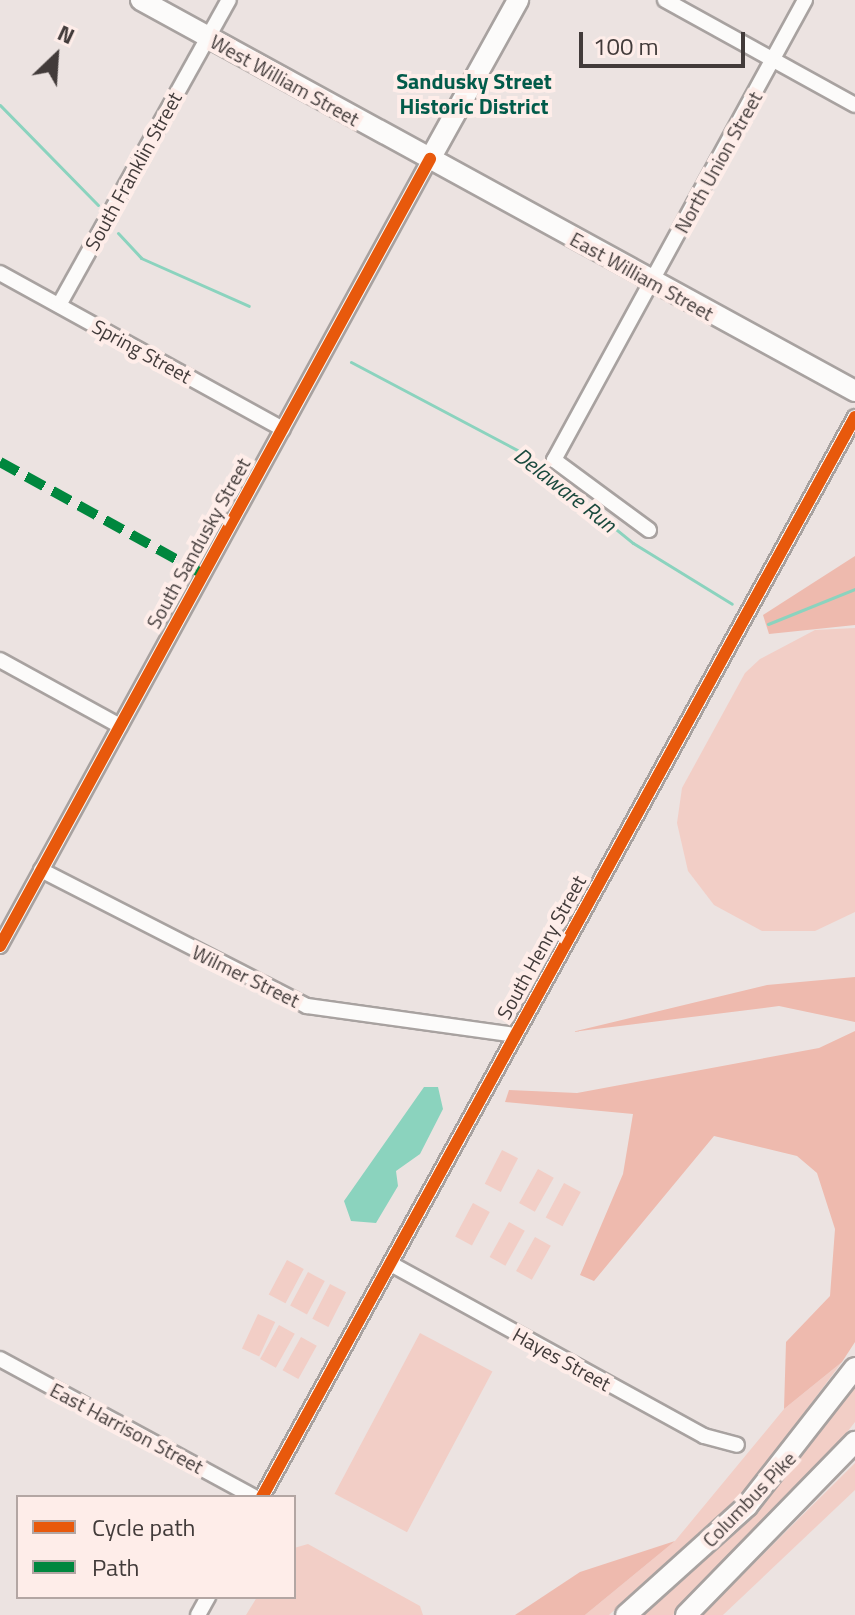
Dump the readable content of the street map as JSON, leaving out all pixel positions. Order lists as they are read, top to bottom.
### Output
{
  "streets": {
    "highway": ["West William Street", "East William Street", "Columbus Pike"],
    "street": [
      "North Union Street",
      "South Franklin Street",
      "Spring Street",
      "South Sandusky Street",
      "South Henry Street",
      "Wilmer Street",
      "Hayes Street",
      "East Harrison Street"
    ]
  },
  "crossings": [
    ["West William Street", "South Franklin Street"],
    ["West William Street", "East William Street"],
    ["West William Street", "South Sandusky Street"],
    ["North Union Street", "East William Street"],
    ["South Franklin Street", "Spring Street"],
    ["East William Street", "South Sandusky Street"],
    ["Spring Street", "South Sandusky Street"],
    ["South Sandusky Street", "Wilmer Street"],
    ["South Henry Street", "Wilmer Street"],
    ["South Henry Street", "Hayes Street"]
  ],
  "districts": ["Sandusky Street Historic District"],
  "water": ["Delaware Run"],
  "legend": ["Cycle path", "Path"],
  "scale_bar": "100 m",
  "north": "top right"
}
